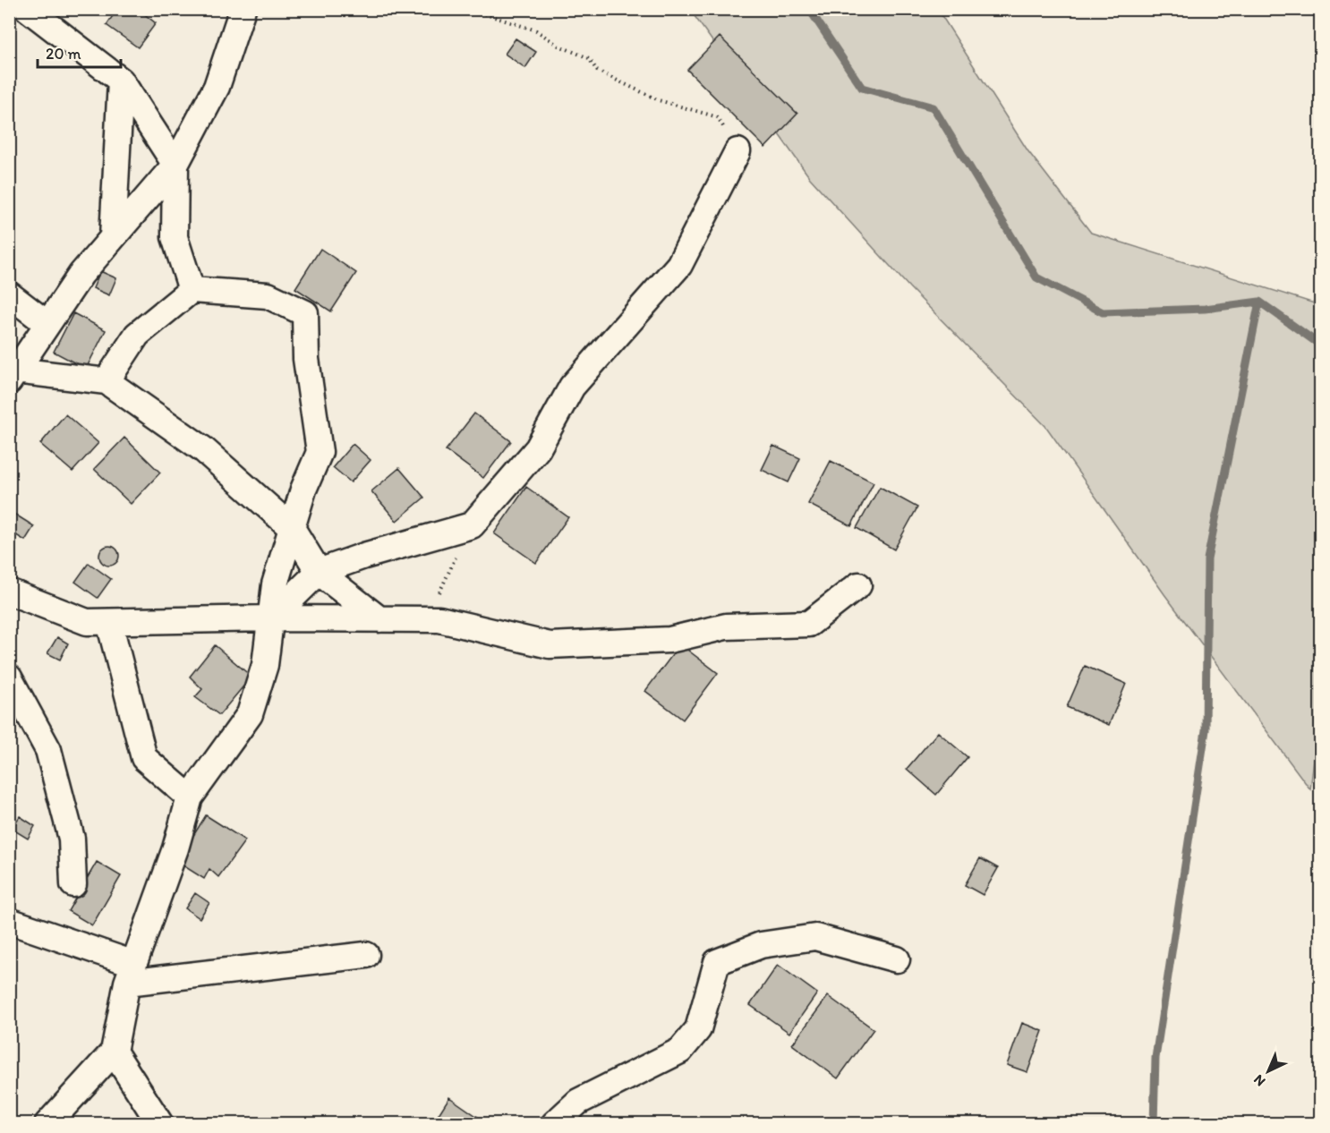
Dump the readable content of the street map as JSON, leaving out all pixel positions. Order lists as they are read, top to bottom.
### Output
{
  "scale_bar": "20 m",
  "north": "bottom left"
}
